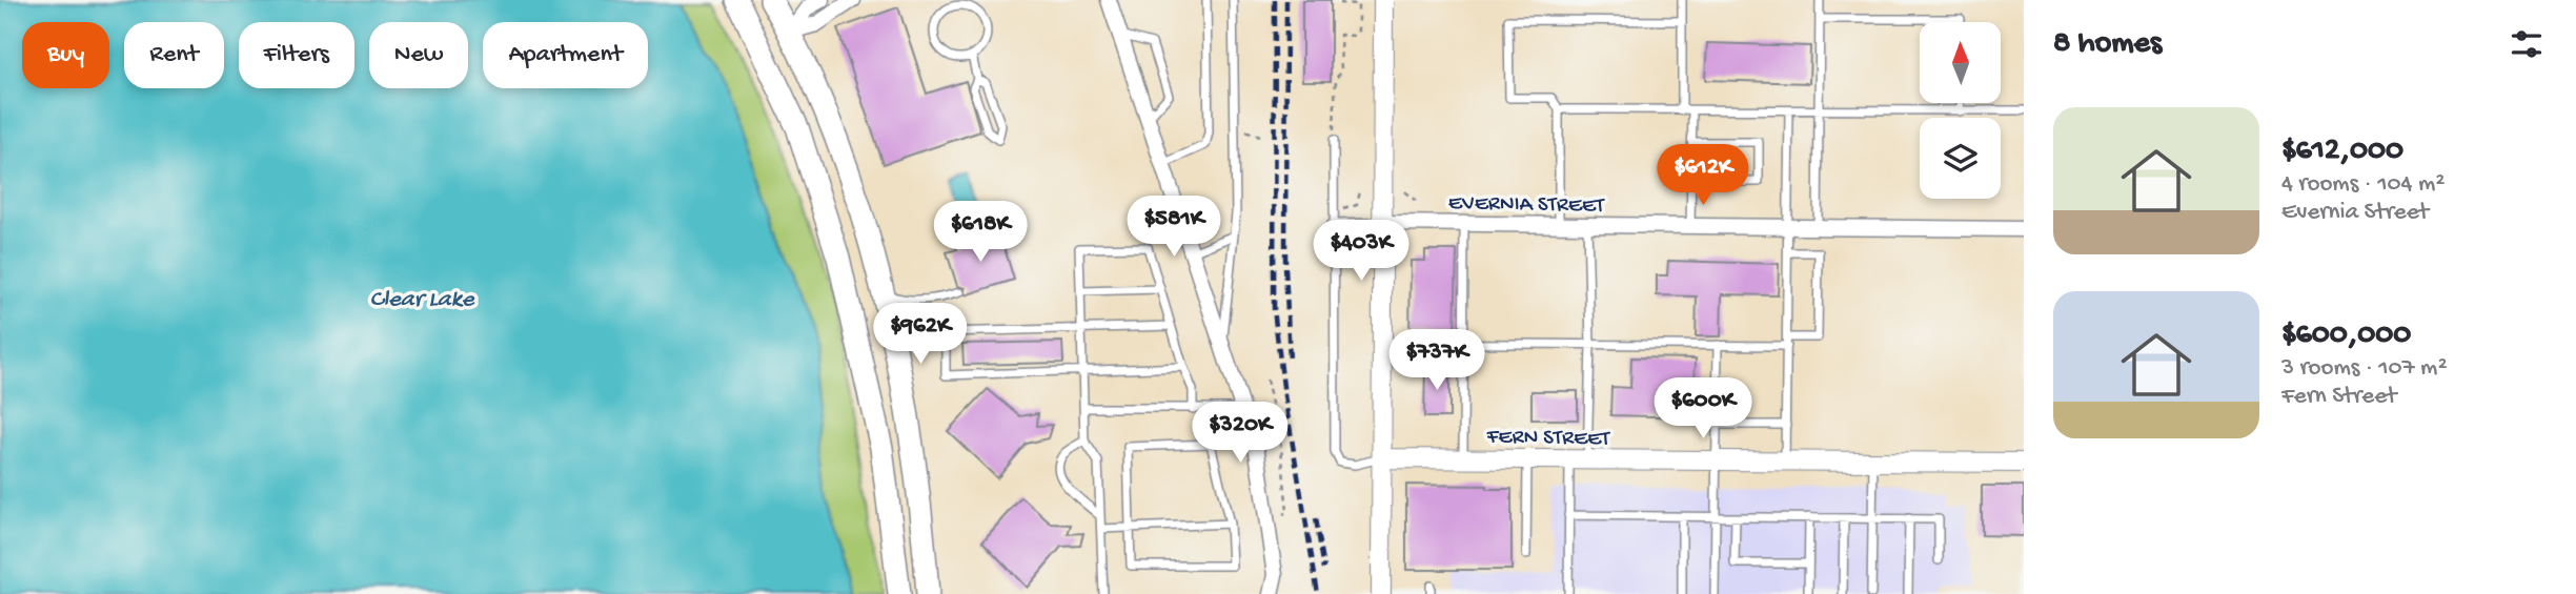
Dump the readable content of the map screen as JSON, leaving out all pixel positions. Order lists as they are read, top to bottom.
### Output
{
  "streets": {
    "street": ["EVERNIA STREET", "FERN STREET"]
  },
  "water": ["Clear Lake"],
  "north": "top",
  "page": {
    "heading": "8 homes",
    "chip": [
      "Buy",
      "Rent",
      "Filters",
      "New",
      "Apartment"
    ],
    "list": [
      {
        "name": "$612,000",
        "note": "4 rooms · 104 m² · Evernia Street"
      },
      {
        "name": "$600,000",
        "note": "3 rooms · 107 m² · Fern Street"
      }
    ],
    "price": [
      "$612K",
      "$581K",
      "$618K",
      "$403K",
      "$962K",
      "$737K",
      "$600K",
      "$320K"
    ]
  }
}
